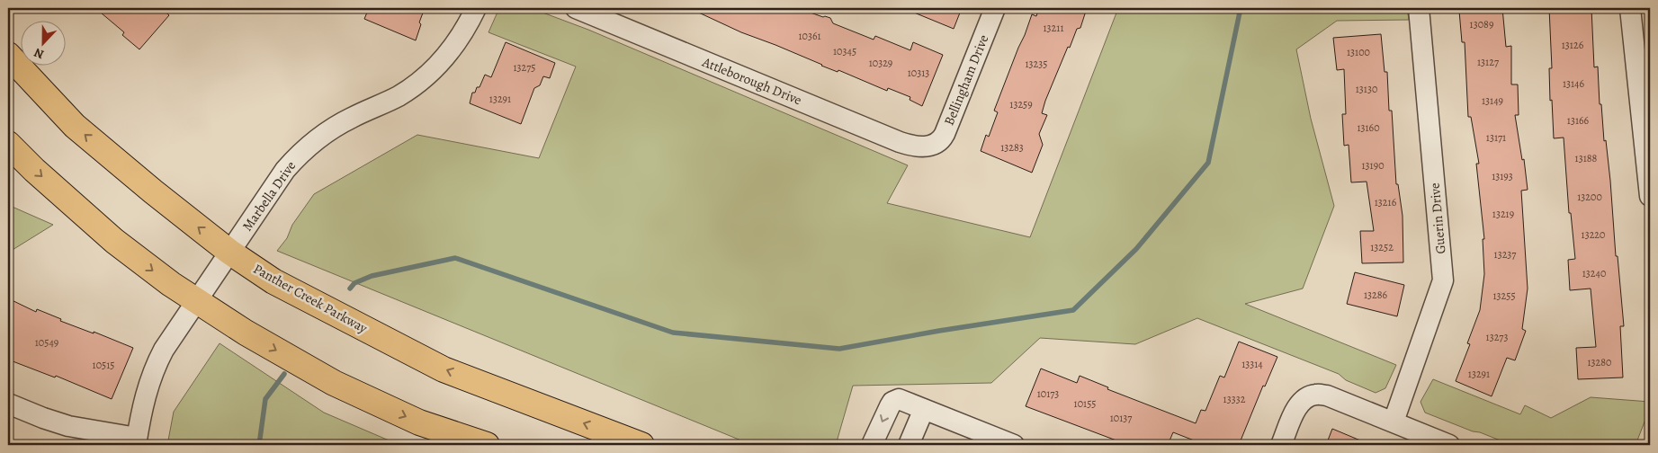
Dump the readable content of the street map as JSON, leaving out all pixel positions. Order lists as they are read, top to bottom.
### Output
{
  "streets": {
    "main road": ["Panther Creek Parkway"],
    "street": [
      "Bellingham Drive",
      "Attleborough Drive",
      "Marbella Drive",
      "Guerin Drive"
    ]
  },
  "crossings": [
    ["Bellingham Drive", "Attleborough Drive"],
    ["Marbella Drive", "Panther Creek Parkway"]
  ],
  "house_numbers": [
    "13089",
    "13211",
    "10361",
    "13126",
    "10345",
    "13100",
    "13127",
    "10329",
    "13235",
    "13275",
    "10313",
    "13146",
    "13130",
    "13291",
    "13149",
    "13259",
    "13166",
    "13160",
    "13171",
    "13283",
    "13188",
    "13190",
    "13193",
    "13200",
    "13216",
    "13219",
    "13220",
    "13252",
    "13237",
    "13240",
    "13286",
    "13255",
    "13273",
    "10549",
    "13280",
    "13314",
    "10515",
    "13291",
    "10173",
    "13332",
    "10155",
    "10137"
  ],
  "north": "bottom"
}
